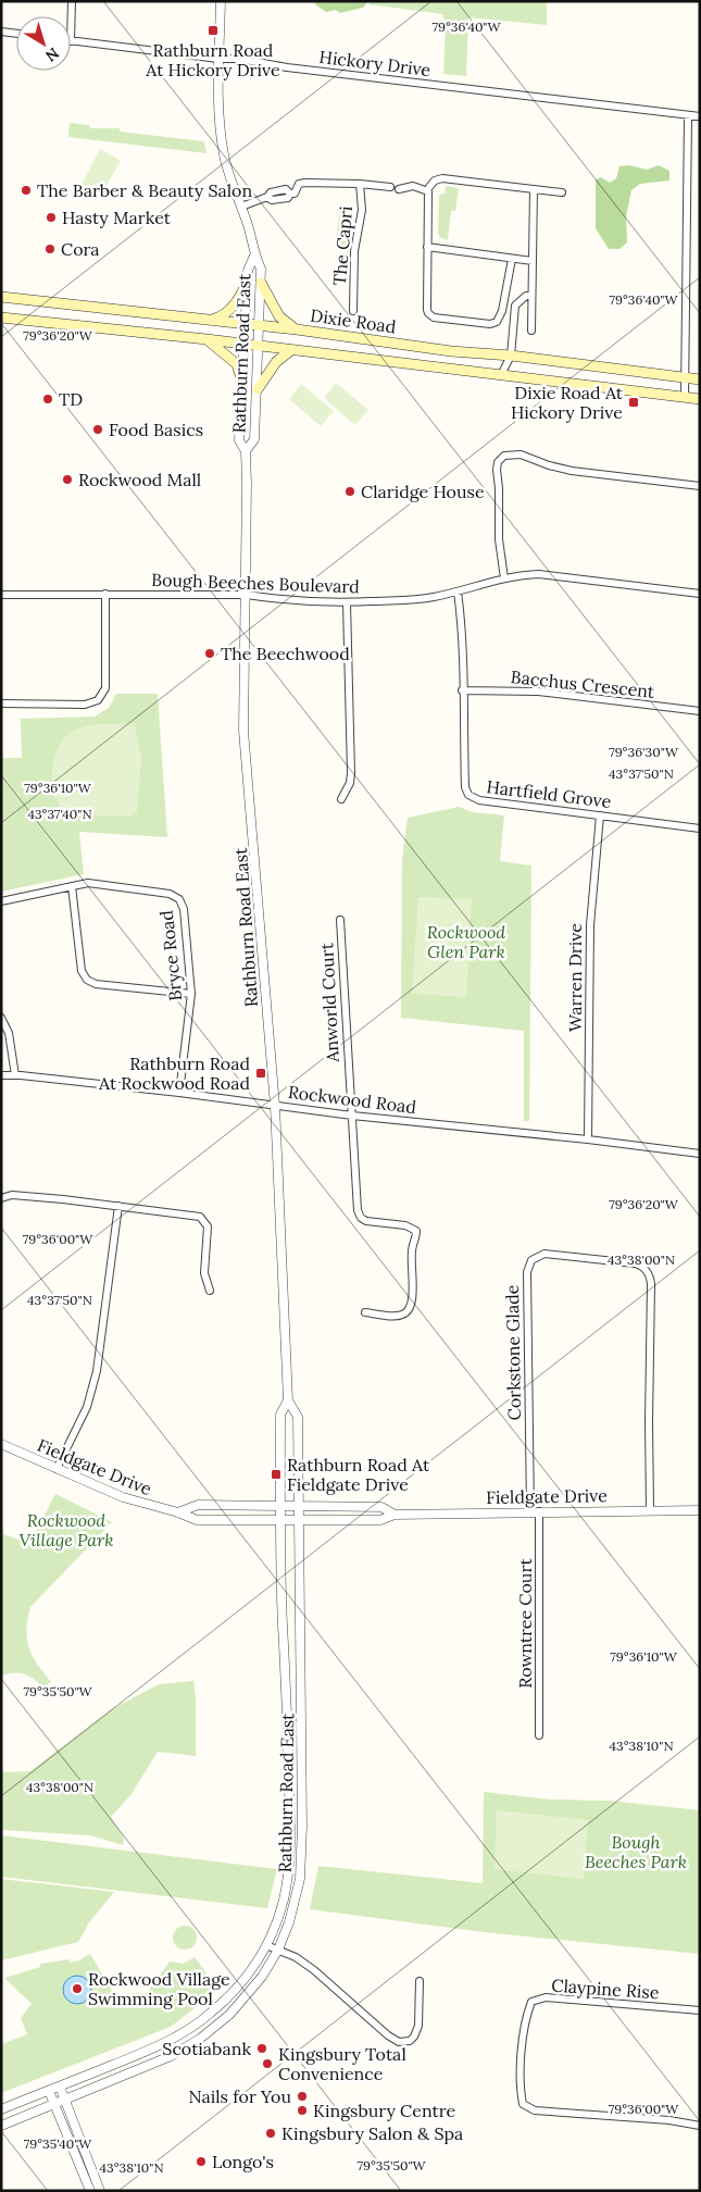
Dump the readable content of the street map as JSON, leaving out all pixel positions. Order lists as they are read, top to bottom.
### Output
{
  "streets": {
    "main road": ["Dixie Road"],
    "street": [
      "Hickory Drive",
      "The Capri",
      "Rathburn Road East",
      "Bough Beeches Boulevard",
      "Bacchus Crescent",
      "Hartfield Grove",
      "Bryce Road",
      "Warren Drive",
      "Anworld Court",
      "Rockwood Road",
      "Corkstone Glade",
      "Fieldgate Drive",
      "Rowntree Court",
      "Claypine Rise"
    ]
  },
  "crossings": [
    ["Hickory Drive", "Rathburn Road East"],
    ["The Capri", "Rathburn Road East"],
    ["Dixie Road", "Rathburn Road East"],
    ["Rathburn Road East", "Bough Beeches Boulevard"],
    ["Rathburn Road East", "Rockwood Road"],
    ["Rathburn Road East", "Fieldgate Drive"],
    ["Bough Beeches Boulevard", "Hartfield Grove"],
    ["Bacchus Crescent", "Hartfield Grove"],
    ["Hartfield Grove", "Warren Drive"],
    ["Bryce Road", "Rockwood Road"],
    ["Warren Drive", "Rockwood Road"],
    ["Anworld Court", "Rockwood Road"],
    ["Corkstone Glade", "Fieldgate Drive"],
    ["Corkstone Glade", "Rowntree Court"],
    ["Fieldgate Drive", "Rowntree Court"]
  ],
  "parks": ["Rockwood Glen Park", "Rockwood Village Park", "Bough Beeches Park"],
  "places": {
    "transit": [
      "Rathburn Road At Hickory Drive",
      "Dixie Road At Hickory Drive",
      "Rathburn Road At Rockwood Road",
      "Rathburn Road At Fieldgate Drive"
    ],
    "other": [
      "The Barber & Beauty Salon",
      "Hasty Market",
      "Cora",
      "TD",
      "Food Basics",
      "Rockwood Mall",
      "Claridge House",
      "The Beechwood",
      "Rockwood Village Swimming Pool",
      "Scotiabank",
      "Kingsbury Total Convenience",
      "Nails for You",
      "Kingsbury Centre",
      "Kingsbury Salon & Spa",
      "Longo's"
    ]
  },
  "north": "bottom right",
  "coordinates": [
    "79°36'40\"W",
    "79°36'20\"W",
    "79°36'30\"W",
    "43°37'50\"N",
    "79°36'10\"W",
    "43°37'40\"N",
    "79°36'00\"W",
    "43°38'00\"N",
    "79°35'50\"W",
    "43°38'10\"N",
    "79°35'40\"W"
  ]
}
